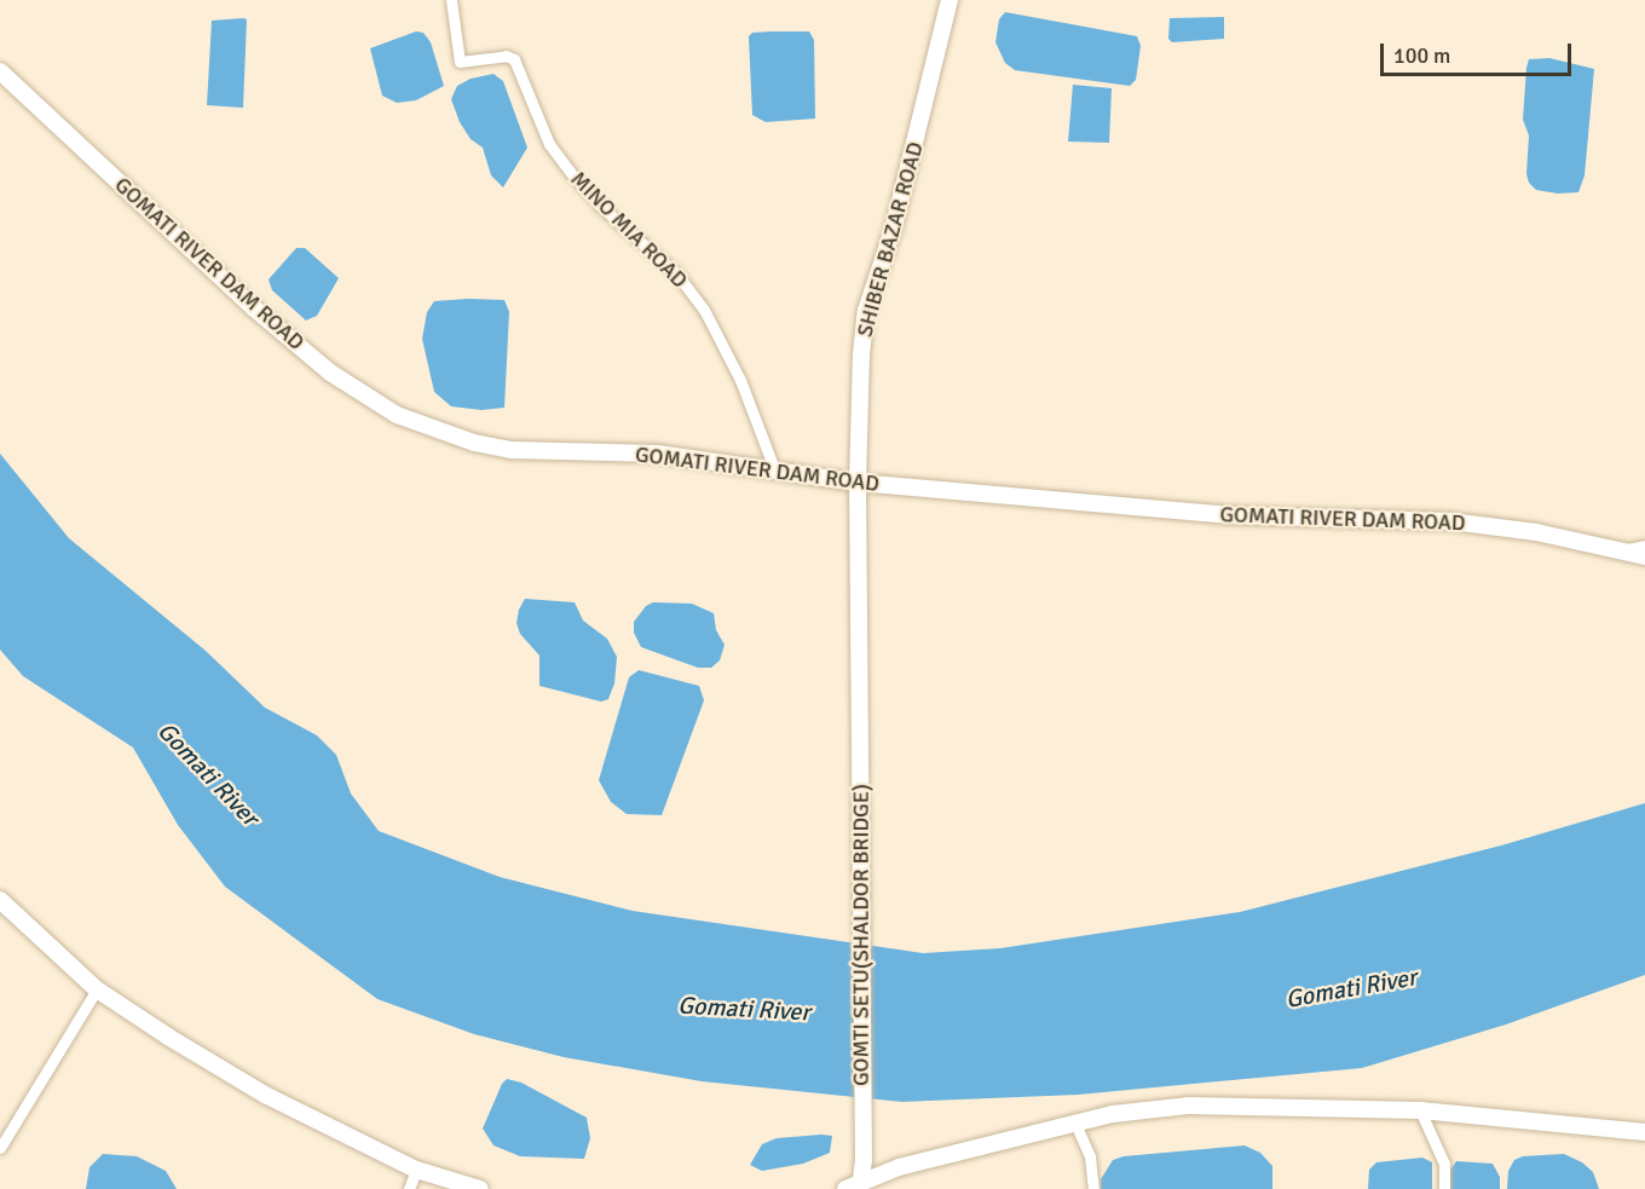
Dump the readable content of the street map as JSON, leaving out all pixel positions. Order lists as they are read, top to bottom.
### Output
{
  "streets": {
    "street": [
      "MINO MIA ROAD",
      "SHIBER BAZAR ROAD",
      "GOMATI RIVER DAM ROAD",
      "GOMTI SETU(SHALDOR BRIDGE)"
    ]
  },
  "crossings": [
    ["MINO MIA ROAD", "GOMATI RIVER DAM ROAD"],
    ["SHIBER BAZAR ROAD", "GOMATI RIVER DAM ROAD"],
    ["SHIBER BAZAR ROAD", "GOMTI SETU(SHALDOR BRIDGE)"]
  ],
  "water": ["Gomati River"],
  "scale_bar": "100 m"
}
